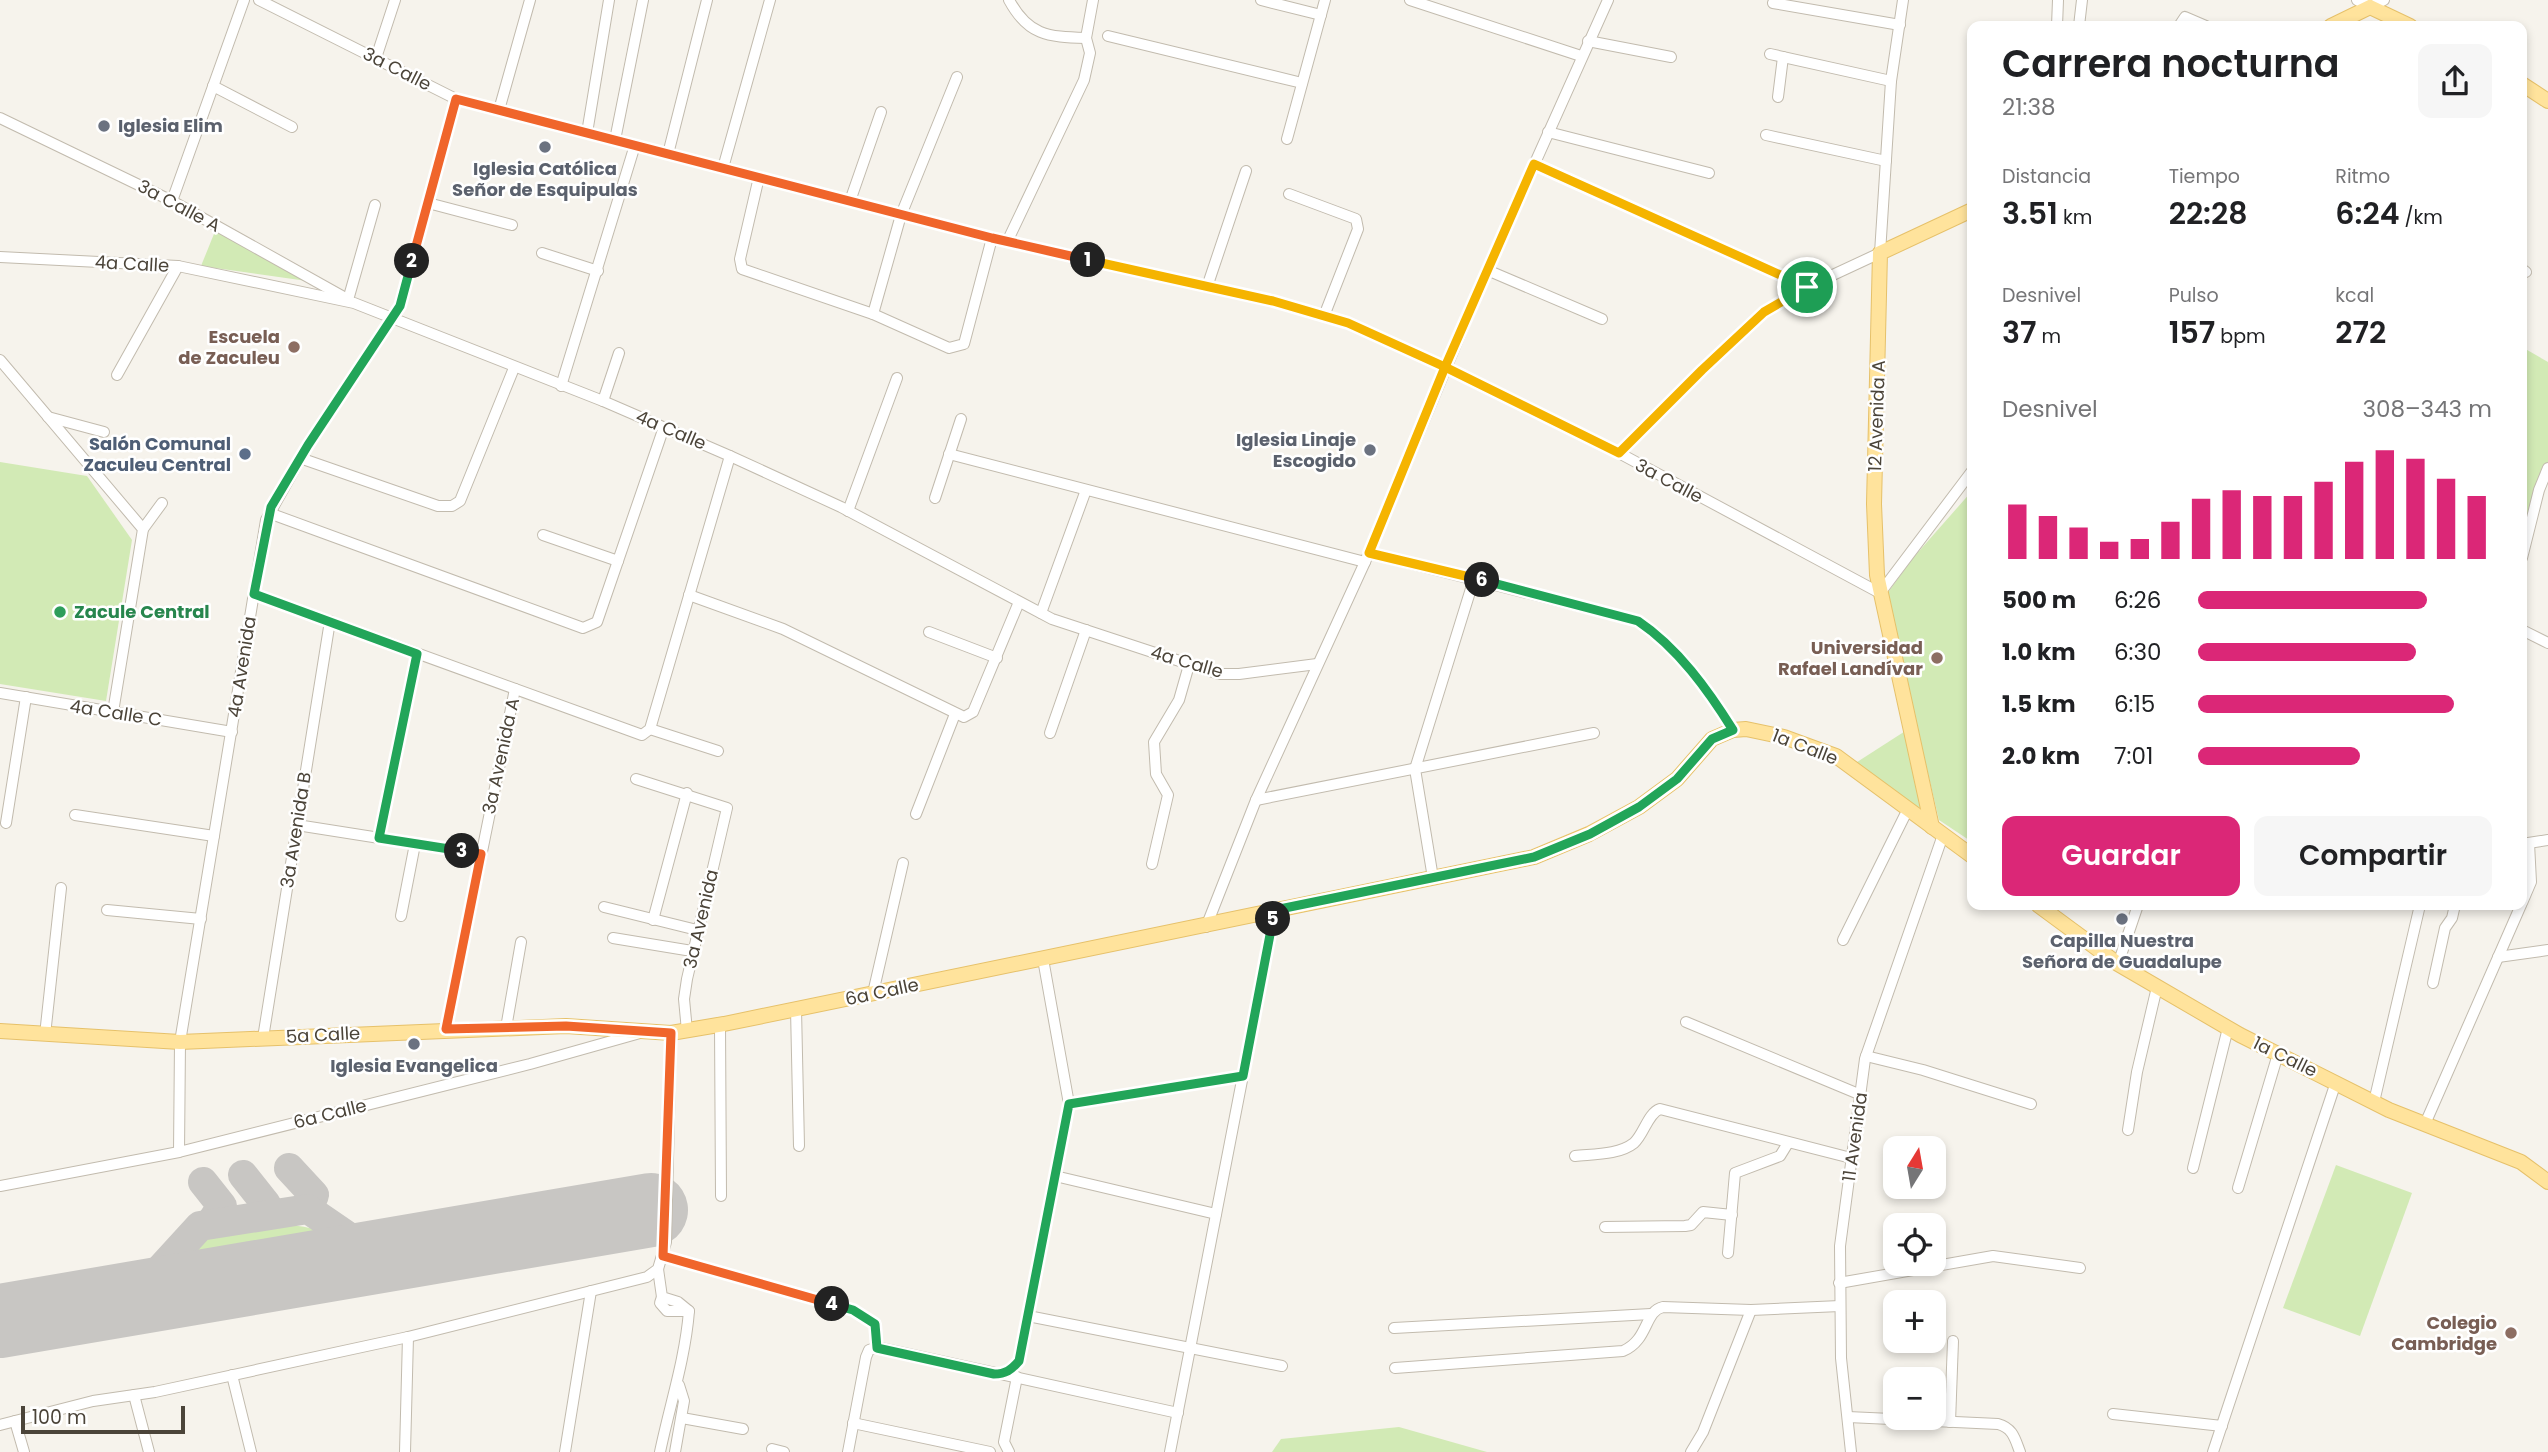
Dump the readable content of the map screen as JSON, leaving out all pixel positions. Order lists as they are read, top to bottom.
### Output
{
  "streets": {
    "main road": [
      "12 Avenida A",
      "1a Calle",
      "6a Calle",
      "5a Calle"
    ],
    "street": [
      "3a Calle",
      "3a Calle A",
      "4a Calle",
      "4a Avenida",
      "4a Calle C",
      "3a Avenida A",
      "3a Avenida B",
      "3a Avenida",
      "11 Avenida"
    ]
  },
  "crossings": [
    ["3a Calle", "12 Avenida A"],
    ["3a Calle", "4a Avenida"],
    ["3a Calle A", "4a Calle"],
    ["4a Calle", "4a Avenida"],
    ["12 Avenida A", "1a Calle"],
    ["12 Avenida A", "11 Avenida"],
    ["4a Avenida", "4a Calle C"],
    ["4a Avenida", "6a Calle"],
    ["4a Avenida", "5a Calle"],
    ["1a Calle", "6a Calle"],
    ["1a Calle", "11 Avenida"],
    ["3a Avenida A", "5a Calle"],
    ["3a Avenida B", "5a Calle"],
    ["3a Avenida", "6a Calle"],
    ["6a Calle", "5a Calle"]
  ],
  "places": [
    "Iglesia Elim",
    "Iglesia Católica Señor de Esquipulas",
    "Escuela de Zaculeu",
    "Iglesia Linaje Escogido",
    "Salón Comunal Zaculeu Central",
    "Zacule Central",
    "Universidad Rafael Landívar",
    "Capilla Nuestra Señora de Guadalupe",
    "Iglesia Evangelica",
    "Colegio Cambridge"
  ],
  "scale_bar": "100 m",
  "north": "top",
  "page": {
    "heading": ["Carrera nocturna", "21:38"],
    "stats": [
      ["Distancia", "3.51 km"],
      ["Tiempo", "22:28"],
      ["Ritmo", "6:24 /km"],
      ["Desnivel", "37 m"],
      ["Pulso", "157 bpm"],
      ["kcal", "272"]
    ],
    "pins": [
      "1",
      "2",
      "6",
      "3",
      "5",
      "4"
    ],
    "chart": ["Desnivel", "308–343 m"],
    "list": [
      {
        "name": "500 m",
        "note": "6:26"
      },
      {
        "name": "1.0 km",
        "note": "6:30"
      },
      {
        "name": "1.5 km",
        "note": "6:15"
      },
      {
        "name": "2.0 km",
        "note": "7:01"
      }
    ],
    "buttons": ["Guardar", "Compartir"],
    "map_buttons": ["+", "−"],
    "scale": "100 m"
  }
}
